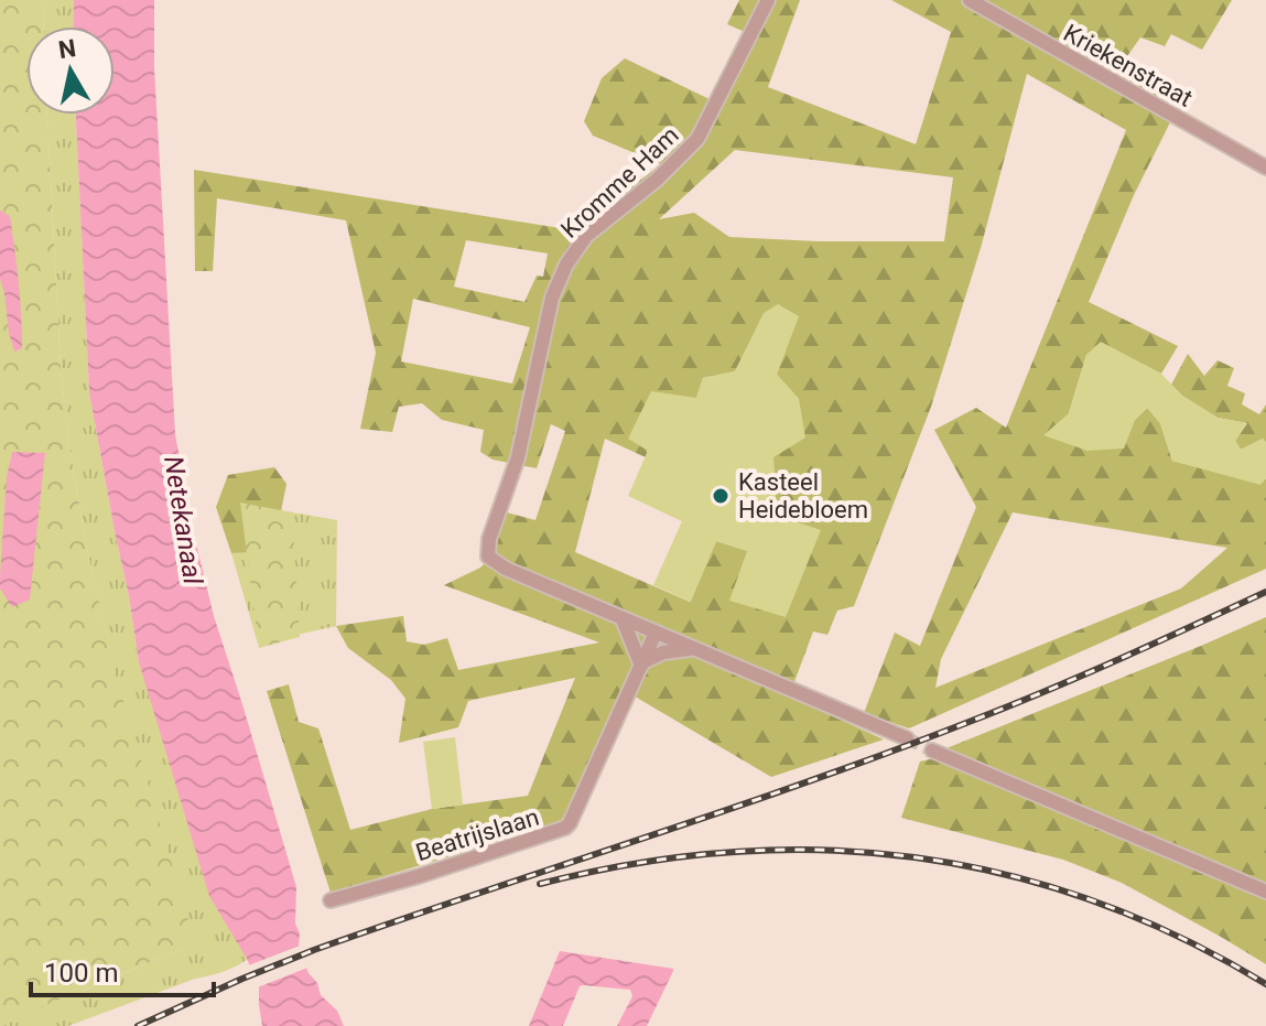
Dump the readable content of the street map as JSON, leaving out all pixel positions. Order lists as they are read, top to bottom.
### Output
{
  "streets": {
    "street": ["Kriekenstraat", "Kromme Ham", "Beatrijslaan"]
  },
  "water": ["Netekanaal"],
  "places": ["Kasteel Heidebloem"],
  "scale_bar": "100 m",
  "north": "top"
}
